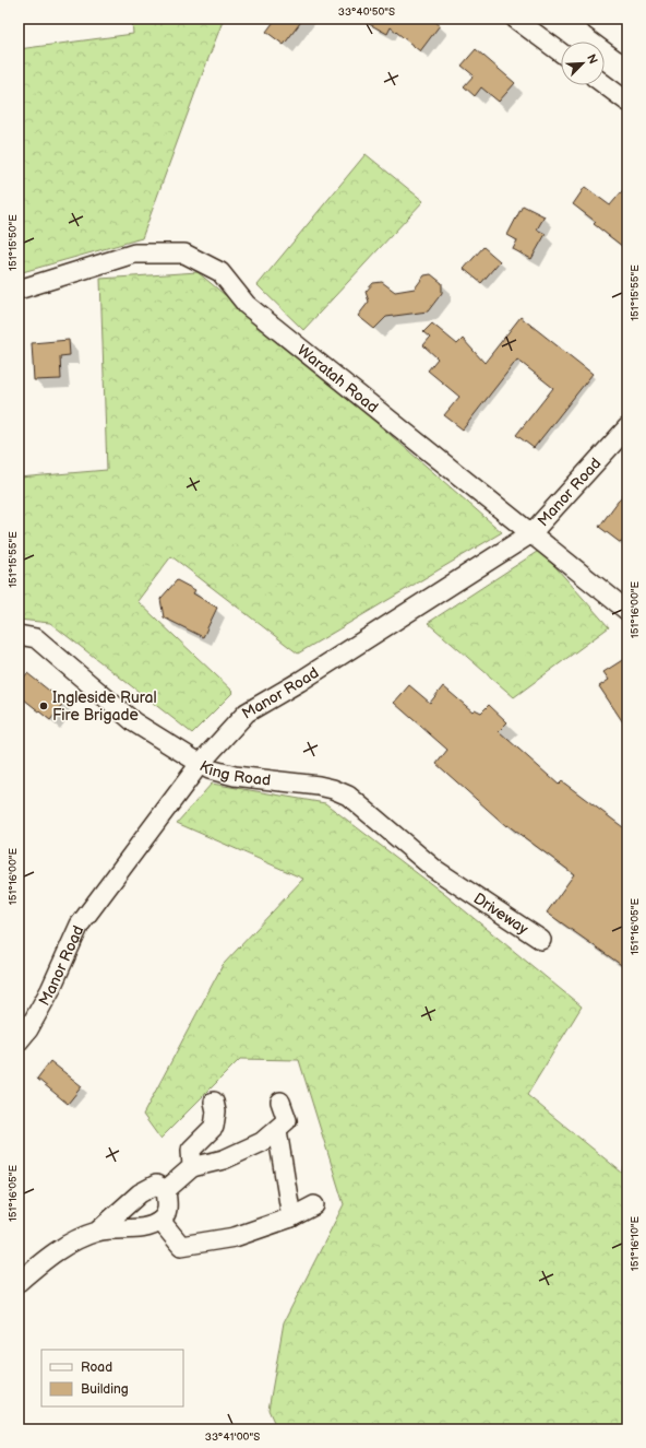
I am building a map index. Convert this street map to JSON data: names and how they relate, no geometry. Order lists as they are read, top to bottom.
{
  "streets": {
    "street": [
      "Waratah Road",
      "Manor Road",
      "King Road",
      "Driveway"
    ]
  },
  "crossings": [
    ["Waratah Road", "Manor Road"],
    ["Manor Road", "King Road"],
    ["King Road", "Driveway"]
  ],
  "places": ["Ingleside Rural Fire Brigade"],
  "legend": ["Road", "Building"],
  "north": "top right",
  "coordinates": [
    "33°40'50\"S",
    "151°15'50\"E",
    "151°15'55\"E",
    "151°16'00\"E",
    "151°16'05\"E",
    "151°16'10\"E",
    "33°41'00\"S"
  ]
}
